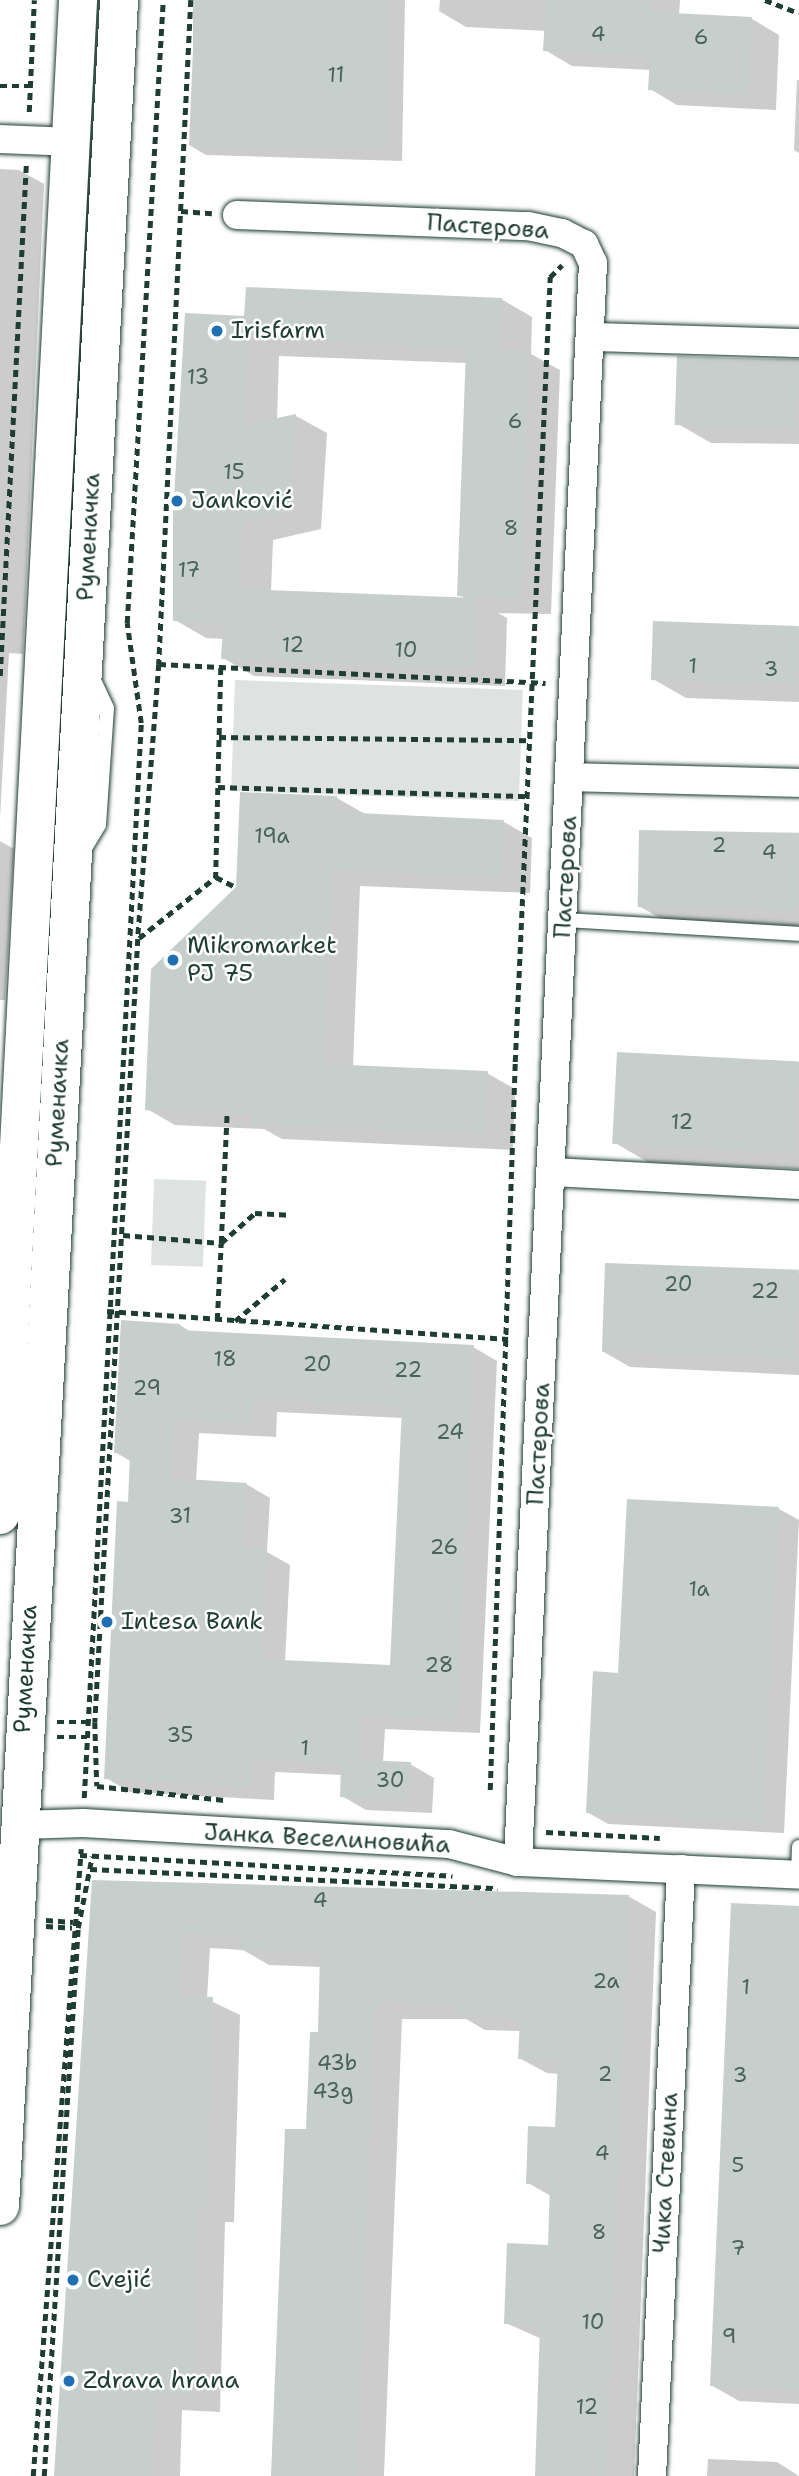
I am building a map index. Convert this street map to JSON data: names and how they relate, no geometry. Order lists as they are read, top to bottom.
{
  "streets": {
    "street": [
      "Пастерова",
      "Руменачка",
      "Јанка Веселиновића",
      "Чика Стевина"
    ]
  },
  "crossings": [
    ["Пастерова", "Јанка Веселиновића"],
    ["Руменачка", "Јанка Веселиновића"],
    ["Јанка Веселиновића", "Чика Стевина"]
  ],
  "places": [
    "Irisfarm",
    "Janković",
    "Mikromarket PJ 75",
    "Intesa Bank",
    "Cvejić",
    "Zdrava hrana"
  ],
  "house_numbers": [
    "4",
    "6",
    "11",
    "13",
    "6",
    "15",
    "8",
    "17",
    "12",
    "10",
    "1",
    "3",
    "19a",
    "2",
    "4",
    "12",
    "20",
    "22",
    "18",
    "20",
    "22",
    "29",
    "24",
    "31",
    "26",
    "1a",
    "28",
    "35",
    "1",
    "30",
    "4",
    "2a",
    "1",
    "43b",
    "2",
    "3",
    "43g",
    "4",
    "5",
    "8",
    "7",
    "10",
    "9",
    "12"
  ]
}
